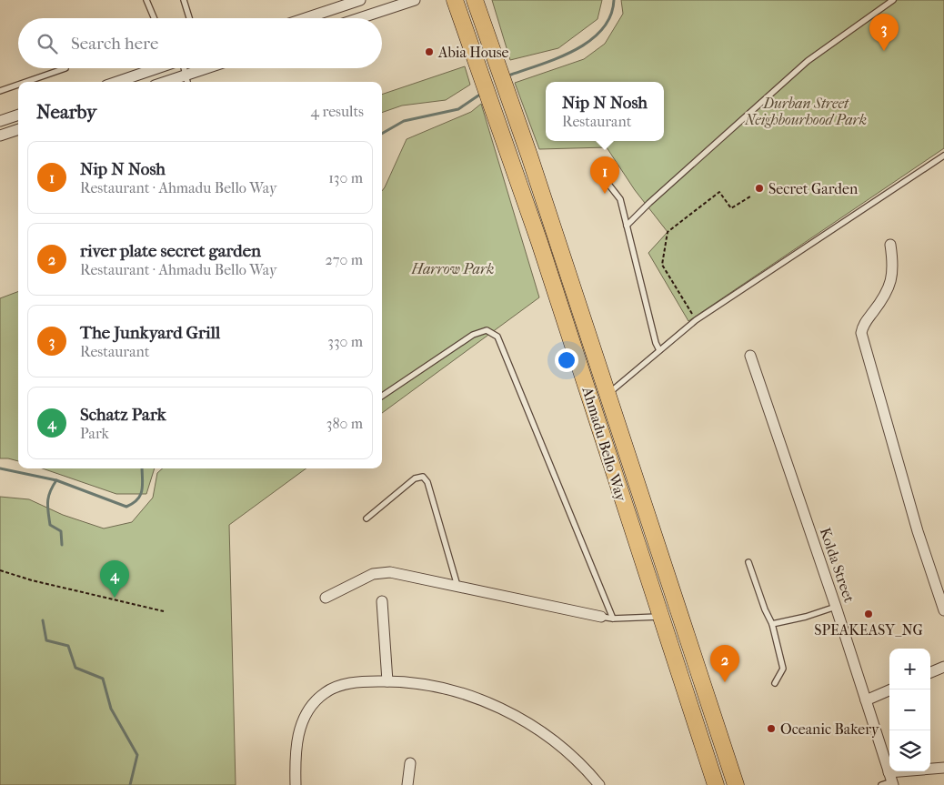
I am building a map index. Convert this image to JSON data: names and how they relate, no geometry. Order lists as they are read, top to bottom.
{
  "streets": {
    "main road": ["Ahmadu Bello Way"],
    "street": ["Kolda Street"]
  },
  "parks": ["Durban Street Neighbourhood Park", "Harrow Park"],
  "places": [
    "Abia House",
    "Secret Garden",
    "SPEAKEASY_NG",
    "Oceanic Bakery"
  ],
  "page": {
    "pins": [
      "3",
      "1",
      "4",
      "2"
    ],
    "search": "Search here",
    "popup": ["Nip N Nosh", "Restaurant"],
    "heading": ["Nearby", "4 results"],
    "list": [
      {
        "mark": "1",
        "name": "Nip N Nosh",
        "note": "Restaurant · Ahmadu Bello Way",
        "value": "130 m"
      },
      {
        "mark": "2",
        "name": "river plate secret garden",
        "note": "Restaurant · Ahmadu Bello Way",
        "value": "270 m"
      },
      {
        "mark": "3",
        "name": "The Junkyard Grill",
        "note": "Restaurant",
        "value": "330 m"
      },
      {
        "mark": "4",
        "name": "Schatz Park",
        "note": "Park",
        "value": "380 m"
      }
    ],
    "map_buttons": ["+", "−"]
  }
}
